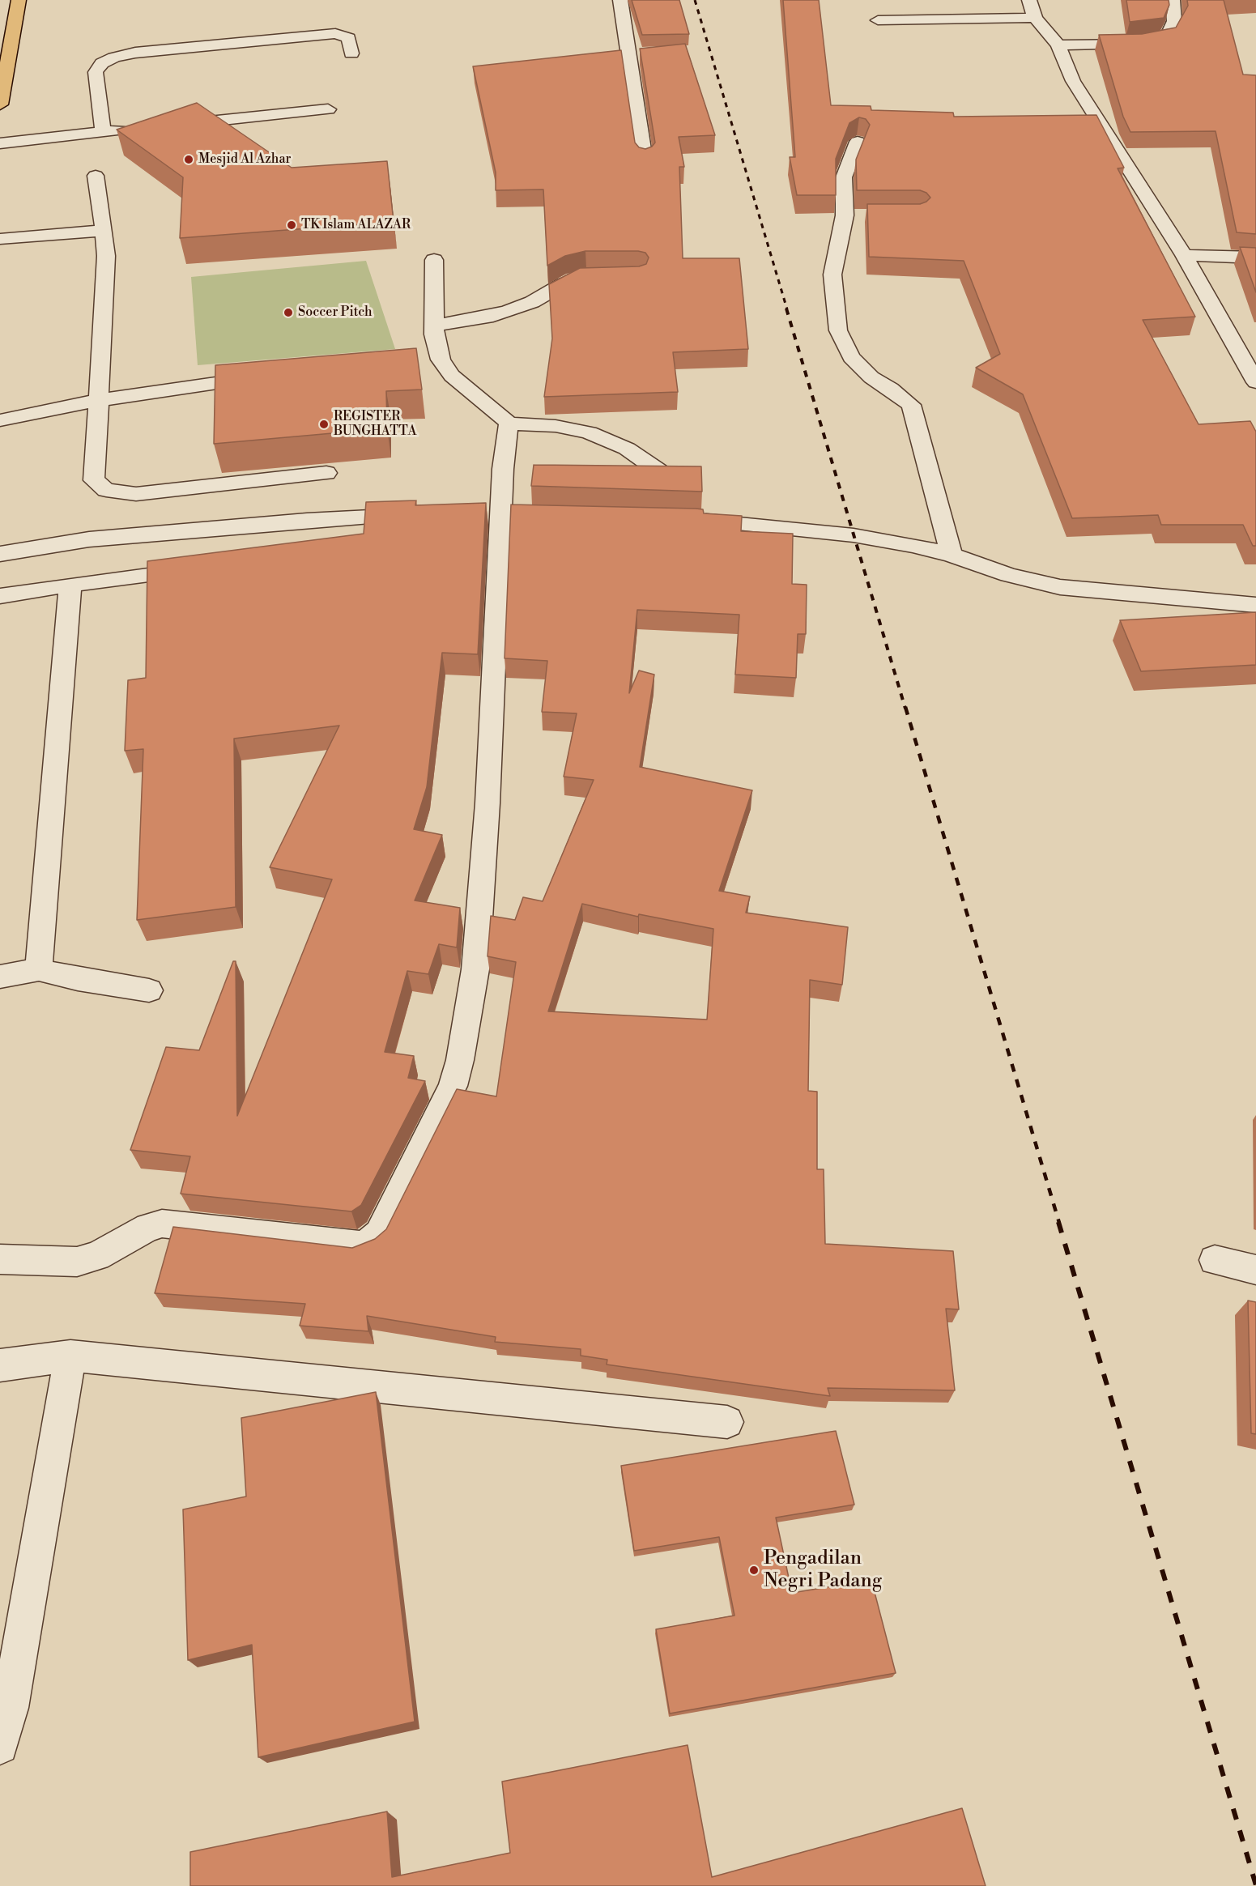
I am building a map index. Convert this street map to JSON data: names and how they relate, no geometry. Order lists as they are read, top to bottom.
{
  "places": [
    "Mesjid Al Azhar",
    "TK Islam ALAZAR",
    "Soccer Pitch",
    "REGISTER BUNGHATTA",
    "Pengadilan Negri Padang"
  ]
}
